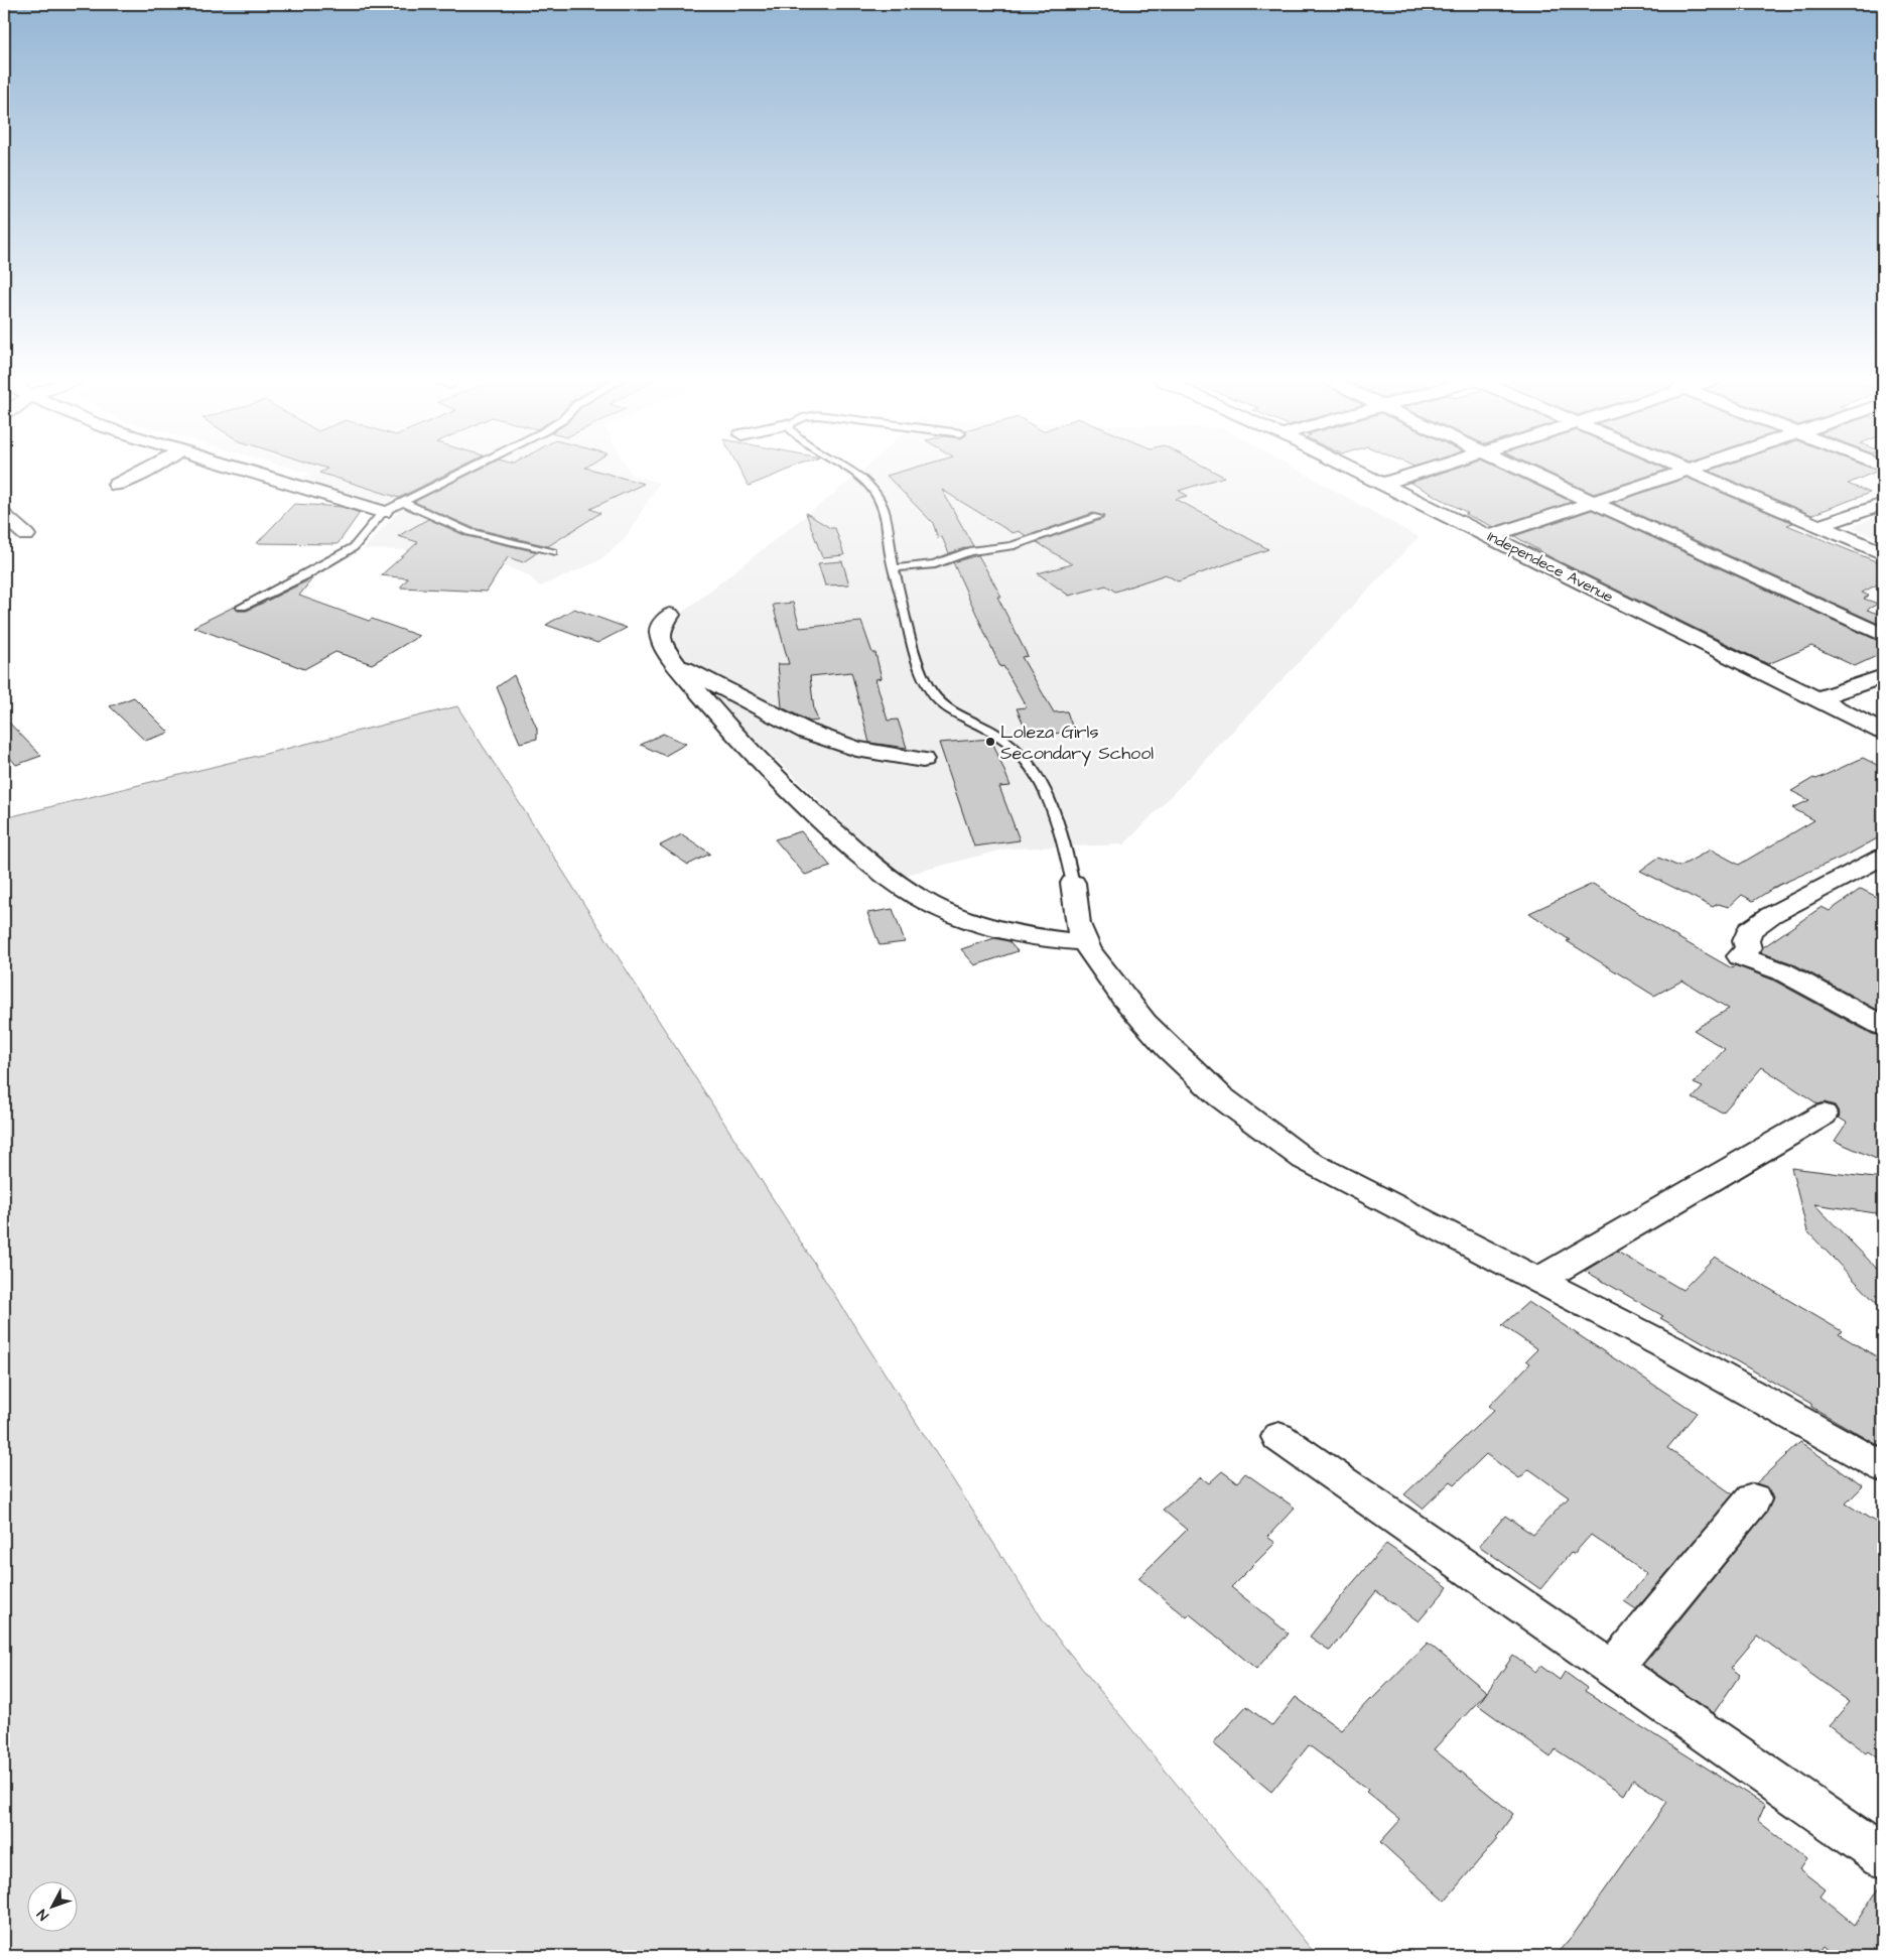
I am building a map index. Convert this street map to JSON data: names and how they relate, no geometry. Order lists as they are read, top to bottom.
{
  "streets": {
    "street": ["Independece Avenue"]
  },
  "places": ["Loleza Girls Secondary School"],
  "north": "bottom left"
}
